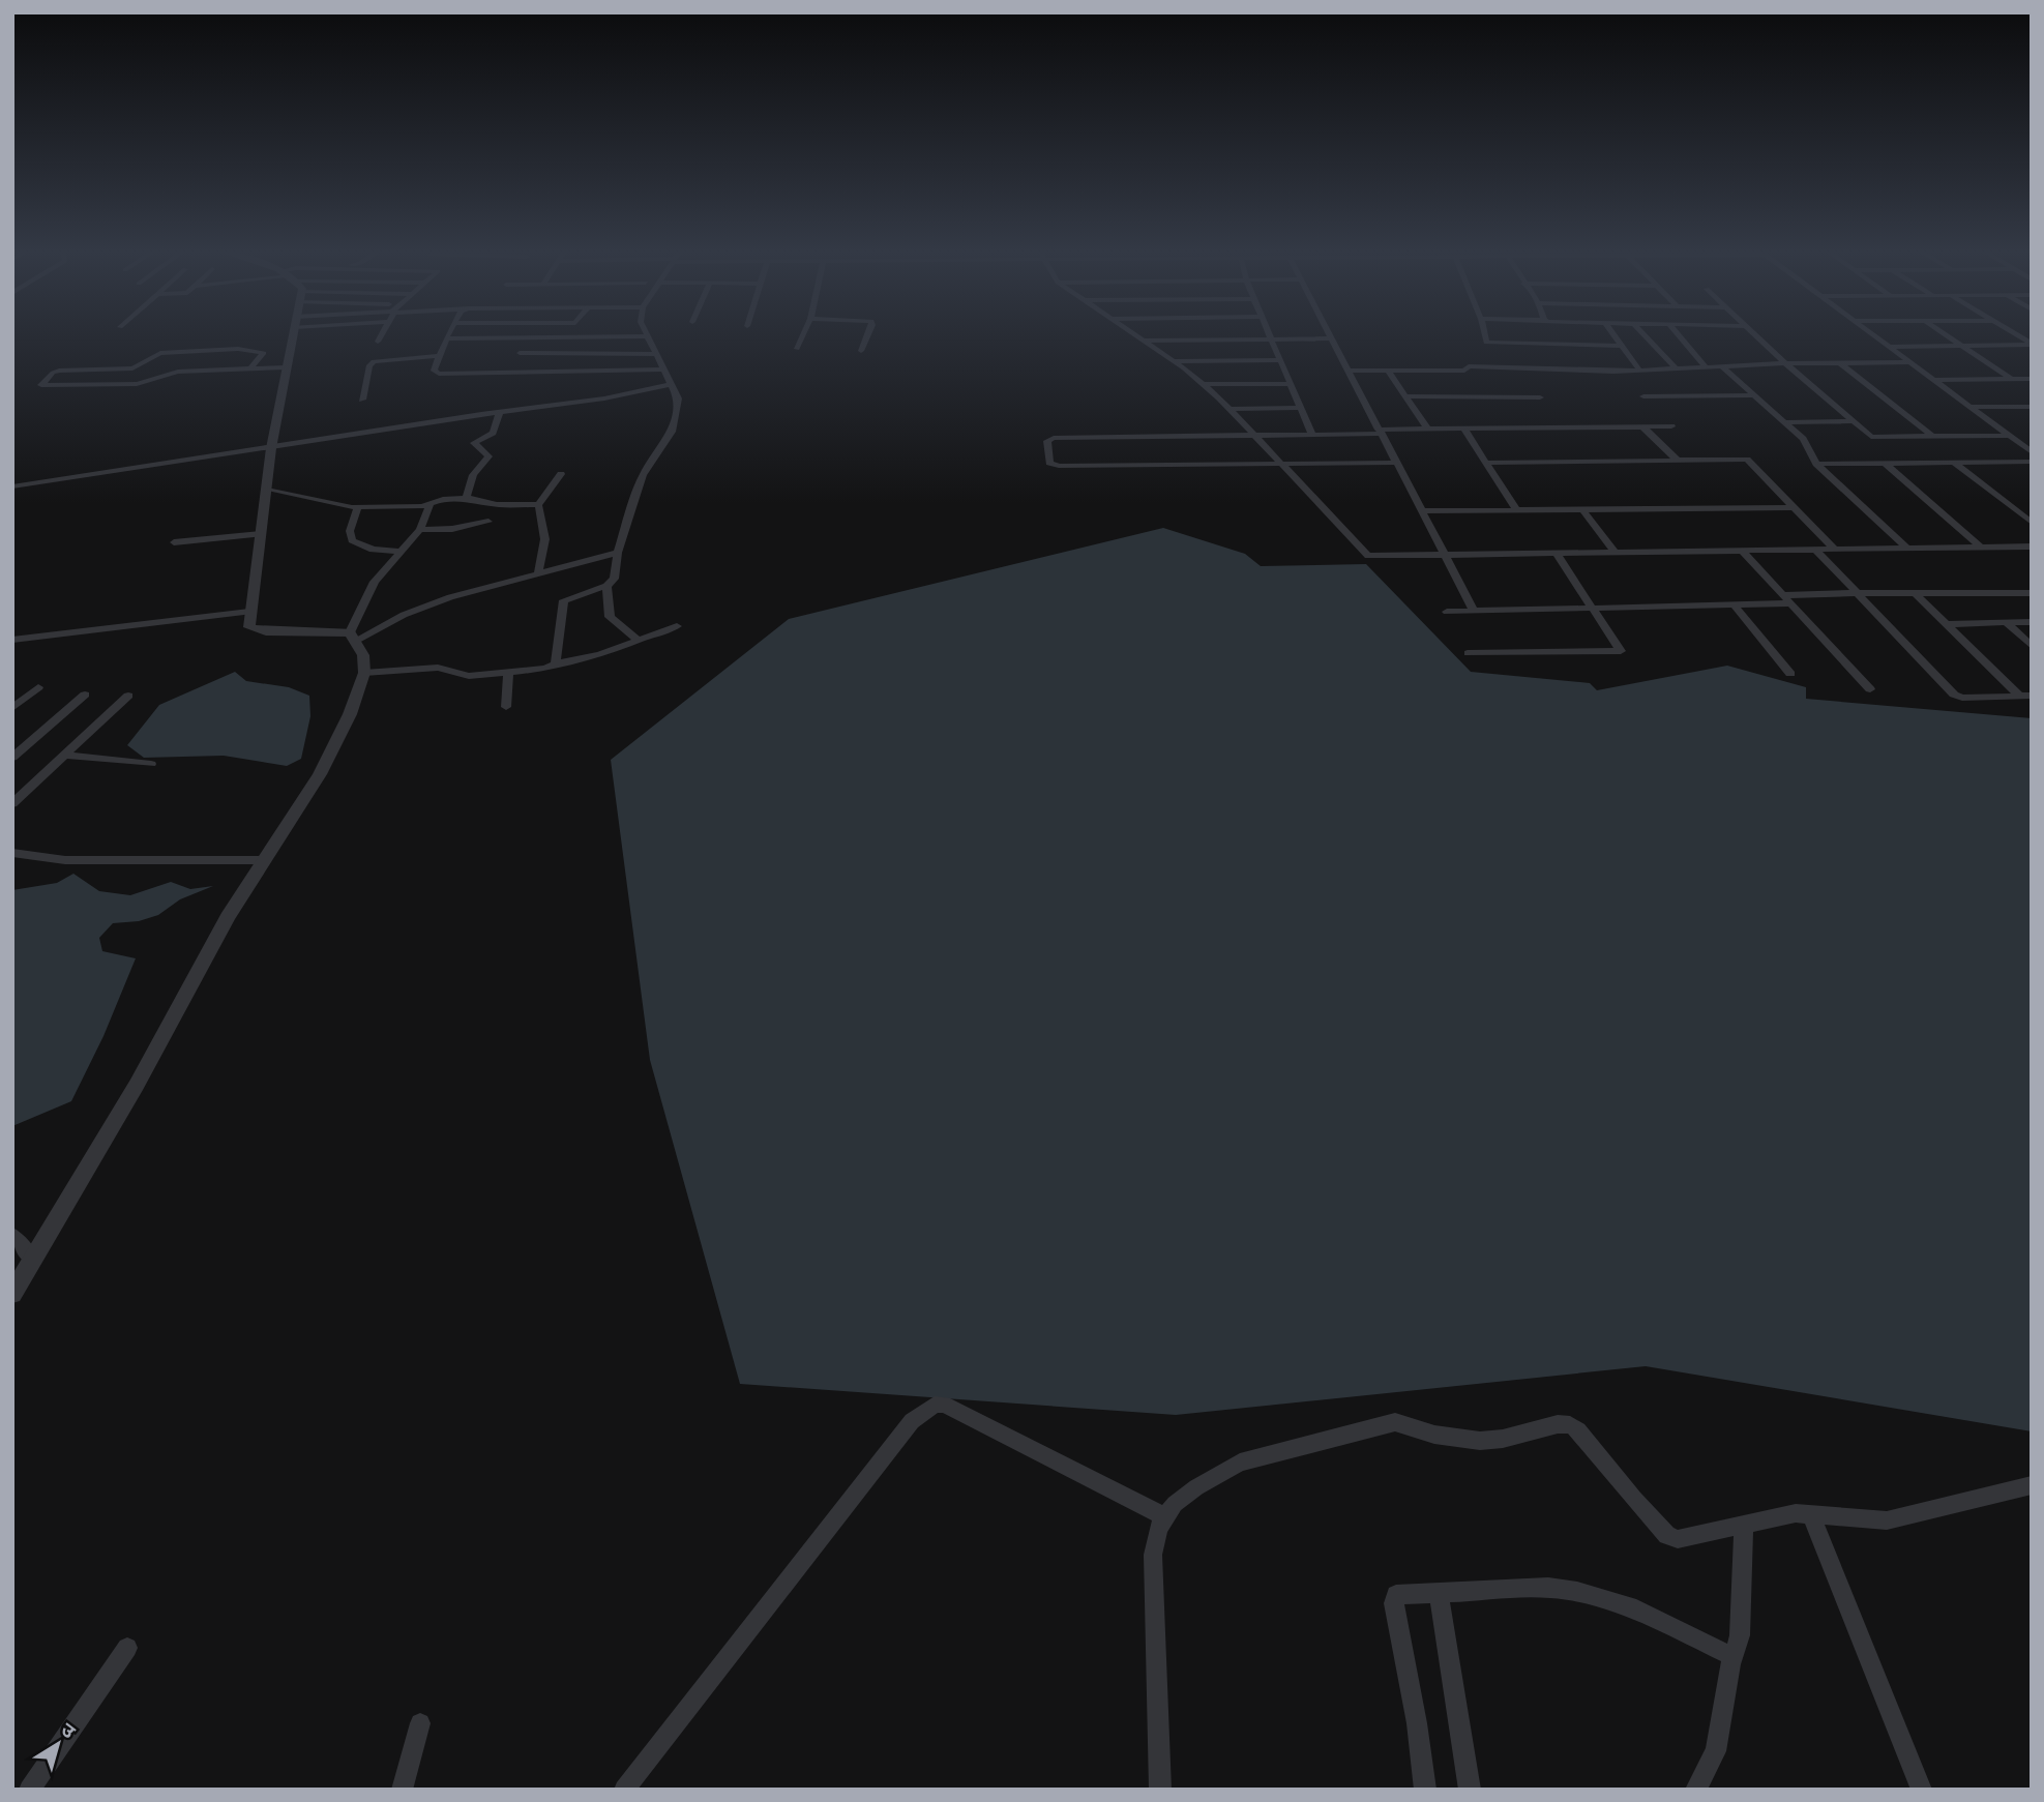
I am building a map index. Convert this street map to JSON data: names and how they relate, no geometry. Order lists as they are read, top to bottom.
{
  "north": "top right"
}
